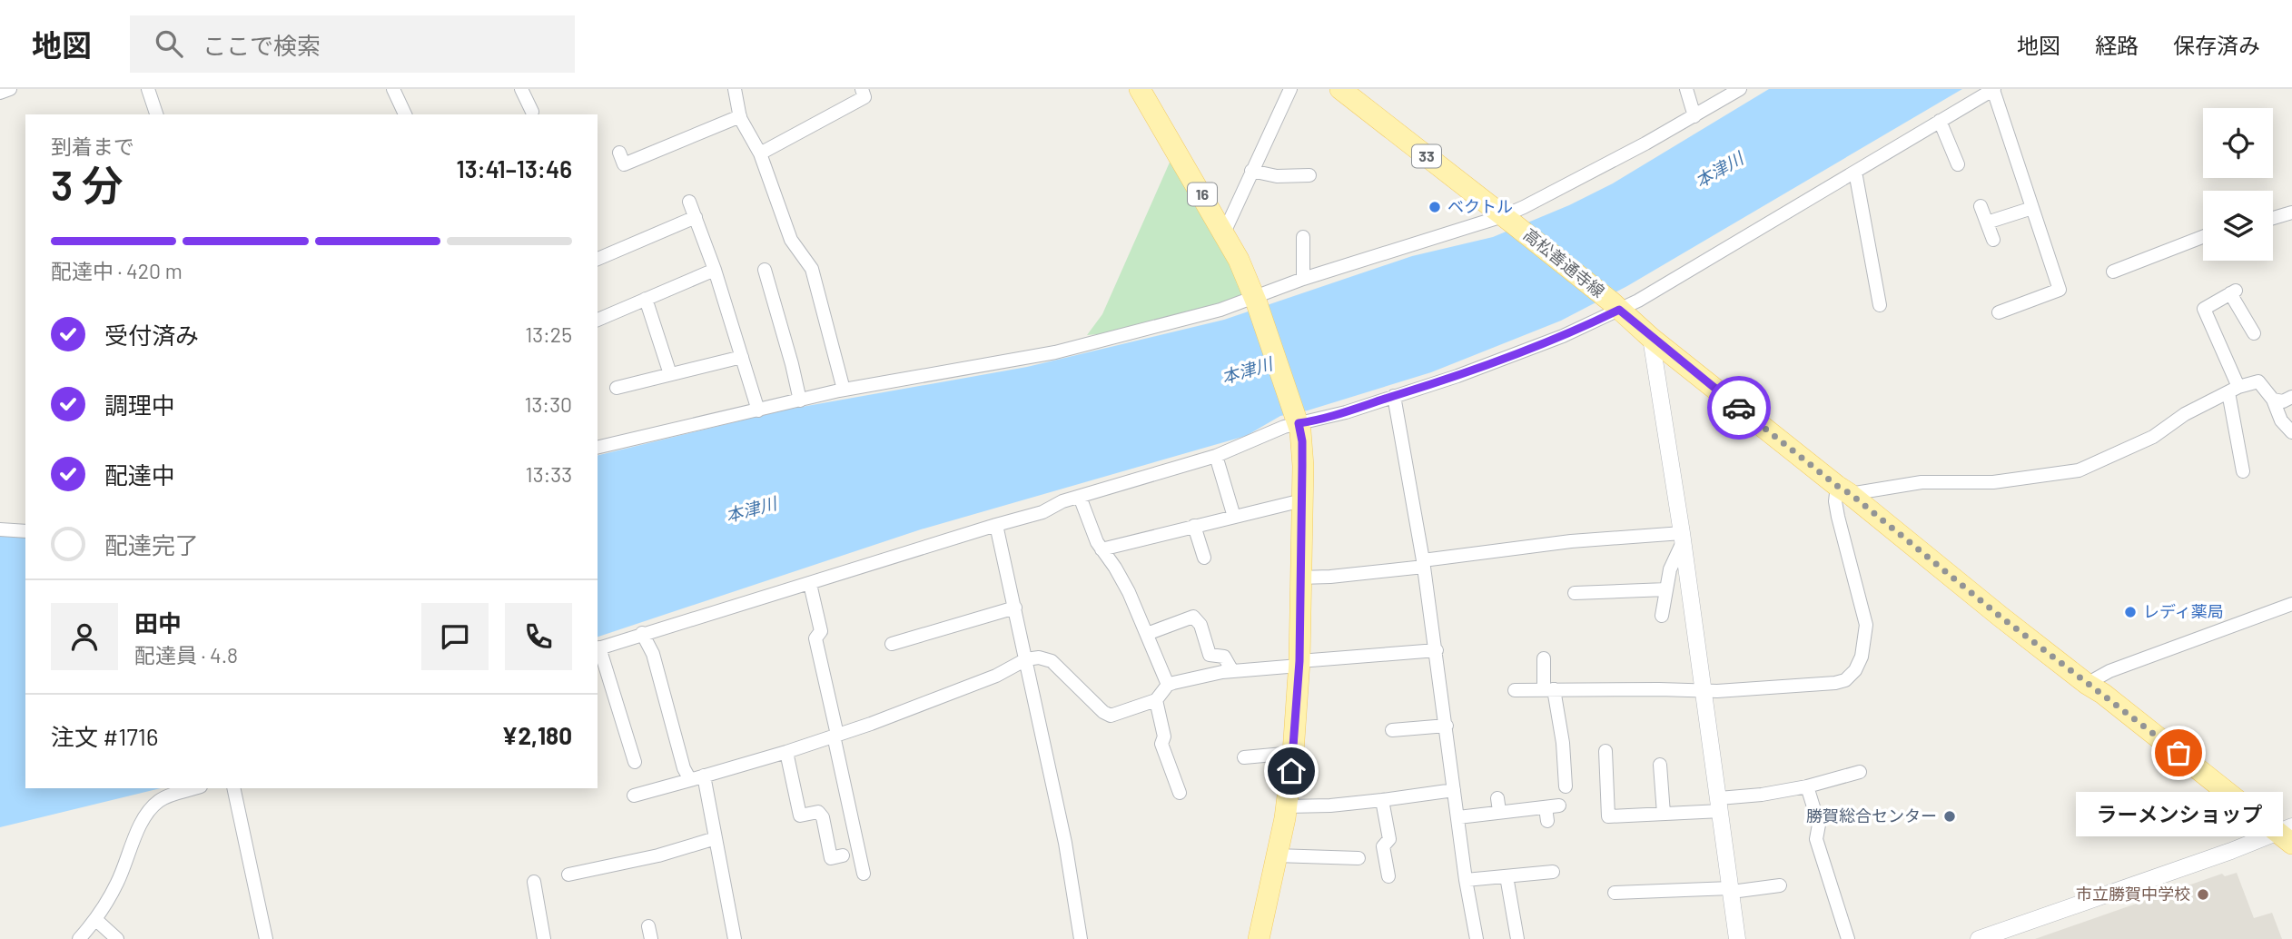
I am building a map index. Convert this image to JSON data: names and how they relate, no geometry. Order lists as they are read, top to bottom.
{
  "streets": {
    "main road": ["33", "16", "高松善通寺線"]
  },
  "water": ["本津川"],
  "places": [
    "ベクトル",
    "レディ薬局",
    "ラーメンショップ",
    "勝賀総合センター",
    "市立勝賀中学校"
  ],
  "page": {
    "header": "地図",
    "search": "ここで検索",
    "nav": ["地図", "経路", "保存済み"],
    "heading": ["3 分", "到着まで", "13:41–13:46"],
    "panel": [
      "田中",
      "配達員 · 4.8",
      "注文 #1716",
      "¥2,180"
    ],
    "bar": "配達中 · 420 m",
    "list": [
      ["受付済み", "13:25"],
      ["調理中", "13:30"],
      ["配達中", "13:33"],
      "配達完了"
    ],
    "bubble": "ラーメンショップ"
  }
}
